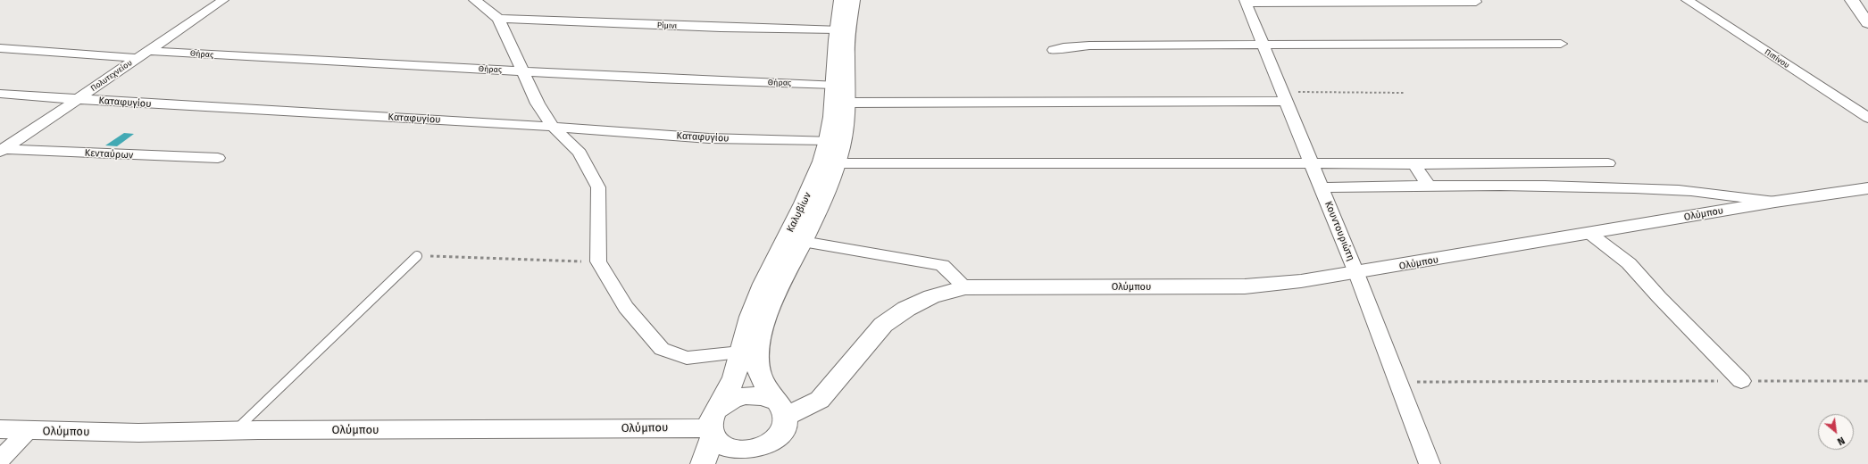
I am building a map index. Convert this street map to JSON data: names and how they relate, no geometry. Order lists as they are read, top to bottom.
{
  "streets": {
    "street": [
      "Ρίμινι",
      "Θήρας",
      "Πιπίνου",
      "Πολυτεχνείου",
      "Καταφυγίου",
      "Κενταύρων",
      "Καλυβίων",
      "Ολύμπου",
      "Κουντουριώτη"
    ]
  },
  "crossings": [
    ["Ρίμινι", "Καλυβίων"],
    ["Θήρας", "Πολυτεχνείου"],
    ["Θήρας", "Καλυβίων"],
    ["Πολυτεχνείου", "Καταφυγίου"],
    ["Πολυτεχνείου", "Κενταύρων"],
    ["Καταφυγίου", "Καλυβίων"],
    ["Καλυβίων", "Ολύμπου"],
    ["Ολύμπου", "Κουντουριώτη"]
  ],
  "north": "bottom right"
}
